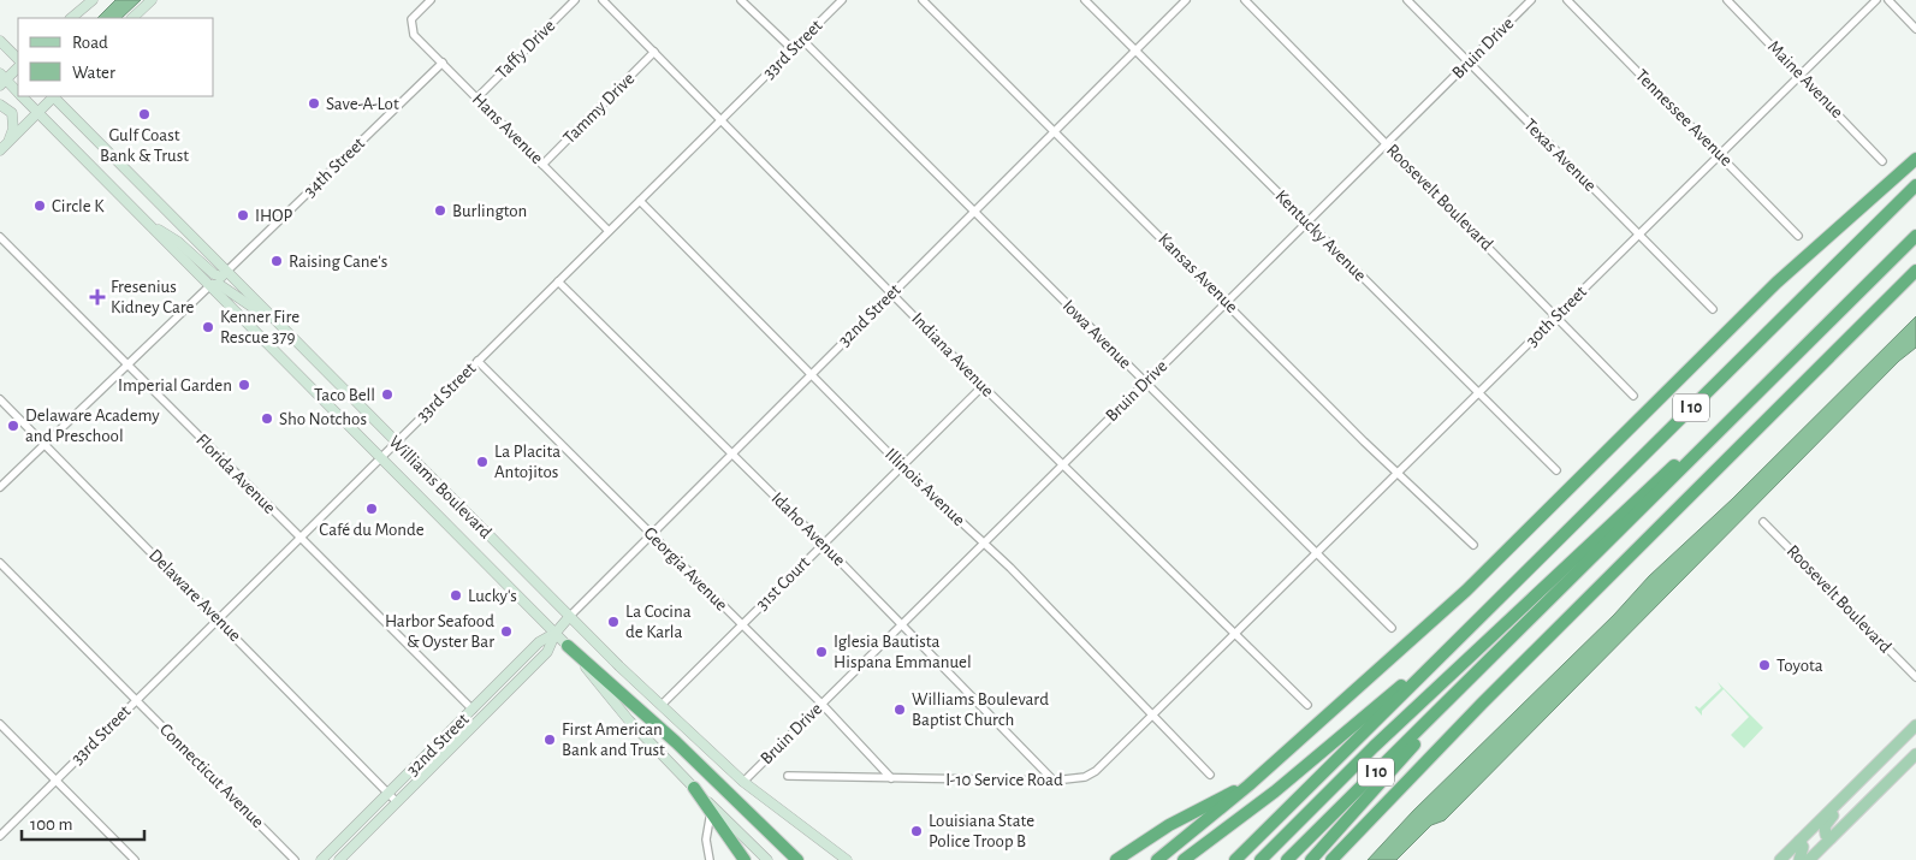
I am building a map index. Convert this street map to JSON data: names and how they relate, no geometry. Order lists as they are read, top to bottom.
{
  "streets": {
    "highway": ["I 10"],
    "main road": ["32nd Street", "Williams Boulevard"],
    "street": [
      "Bruin Drive",
      "Taffy Drive",
      "33rd Street",
      "Maine Avenue",
      "Tammy Drive",
      "Tennessee Avenue",
      "Hans Avenue",
      "Texas Avenue",
      "34th Street",
      "Roosevelt Boulevard",
      "Kentucky Avenue",
      "Kansas Avenue",
      "30th Street",
      "Iowa Avenue",
      "Indiana Avenue",
      "Florida Avenue",
      "Illinois Avenue",
      "Idaho Avenue",
      "Georgia Avenue",
      "31st Court",
      "Delaware Avenue",
      "Connecticut Avenue",
      "I-10 Service Road"
    ]
  },
  "crossings": [
    ["Bruin Drive", "Texas Avenue"],
    ["Bruin Drive", "Roosevelt Boulevard"],
    ["Bruin Drive", "Kentucky Avenue"],
    ["Bruin Drive", "Kansas Avenue"],
    ["Bruin Drive", "Iowa Avenue"],
    ["Bruin Drive", "Indiana Avenue"],
    ["Bruin Drive", "Williams Boulevard"],
    ["Bruin Drive", "Illinois Avenue"],
    ["Bruin Drive", "Idaho Avenue"],
    ["Bruin Drive", "Georgia Avenue"],
    ["Taffy Drive", "Hans Avenue"],
    ["33rd Street", "Hans Avenue"],
    ["33rd Street", "Iowa Avenue"],
    ["33rd Street", "Indiana Avenue"],
    ["33rd Street", "Florida Avenue"],
    ["33rd Street", "Williams Boulevard"],
    ["33rd Street", "Illinois Avenue"],
    ["33rd Street", "Idaho Avenue"],
    ["33rd Street", "Georgia Avenue"],
    ["33rd Street", "Delaware Avenue"],
    ["33rd Street", "Connecticut Avenue"],
    ["Maine Avenue", "30th Street"],
    ["Tammy Drive", "Hans Avenue"],
    ["Tammy Drive", "Indiana Avenue"],
    ["Tennessee Avenue", "30th Street"],
    ["Hans Avenue", "34th Street"],
    ["Texas Avenue", "30th Street"],
    ["34th Street", "Williams Boulevard"],
    ["Roosevelt Boulevard", "30th Street"],
    ["Kentucky Avenue", "32nd Street"],
    ["Kentucky Avenue", "30th Street"],
    ["Kansas Avenue", "32nd Street"],
    ["Kansas Avenue", "30th Street"],
    ["32nd Street", "Iowa Avenue"],
    ["32nd Street", "Indiana Avenue"],
    ["32nd Street", "Florida Avenue"],
    ["32nd Street", "Williams Boulevard"],
    ["32nd Street", "Illinois Avenue"],
    ["32nd Street", "Idaho Avenue"],
    ["32nd Street", "Georgia Avenue"],
    ["32nd Street", "Delaware Avenue"],
    ["30th Street", "Iowa Avenue"],
    ["30th Street", "Indiana Avenue"],
    ["30th Street", "I-10 Service Road"],
    ["Indiana Avenue", "31st Court"],
    ["Indiana Avenue", "I-10 Service Road"],
    ["Williams Boulevard", "31st Court"],
    ["Illinois Avenue", "31st Court"],
    ["Illinois Avenue", "I-10 Service Road"],
    ["Idaho Avenue", "31st Court"],
    ["Idaho Avenue", "I-10 Service Road"],
    ["Georgia Avenue", "31st Court"],
    ["Georgia Avenue", "I-10 Service Road"]
  ],
  "places": {
    "other": [
      "Save-A-Lot",
      "Gulf Coast Bank & Trust",
      "Circle K",
      "Burlington",
      "IHOP",
      "Raising Cane's",
      "Kenner Fire Rescue 379",
      "Imperial Garden",
      "Taco Bell",
      "Sho Notchos",
      "Delaware Academy and Preschool",
      "La Placita Antojitos",
      "Café du Monde",
      "Lucky's",
      "La Cocina de Karla",
      "Harbor Seafood & Oyster Bar",
      "Iglesia Bautista Hispana Emmanuel",
      "Toyota",
      "Williams Boulevard Baptist Church",
      "First American Bank and Trust",
      "Louisiana State Police Troop B"
    ],
    "health": ["Fresenius Kidney Care"]
  },
  "legend": ["Road", "Water"],
  "scale_bar": "100 m"
}
